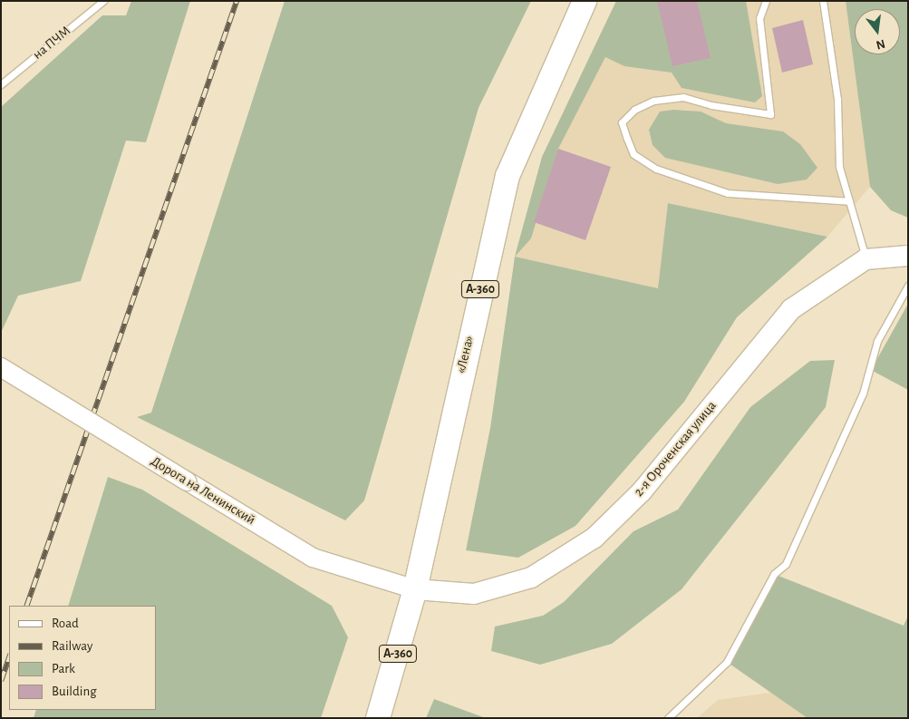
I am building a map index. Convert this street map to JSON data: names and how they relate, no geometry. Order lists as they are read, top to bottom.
{
  "streets": {
    "highway": ["А-360", "«Лена»"],
    "main road": ["2-я Ороченская улица"],
    "street": ["Дорога на Ленинский"],
    "lane": ["на ПЧМ"]
  },
  "crossings": [
    ["«Лена»", "2-я Ороченская улица"],
    ["«Лена»", "Дорога на Ленинский"],
    ["2-я Ороченская улица", "Дорога на Ленинский"]
  ],
  "legend": [
    "Road",
    "Railway",
    "Park",
    "Building"
  ],
  "north": "bottom"
}
